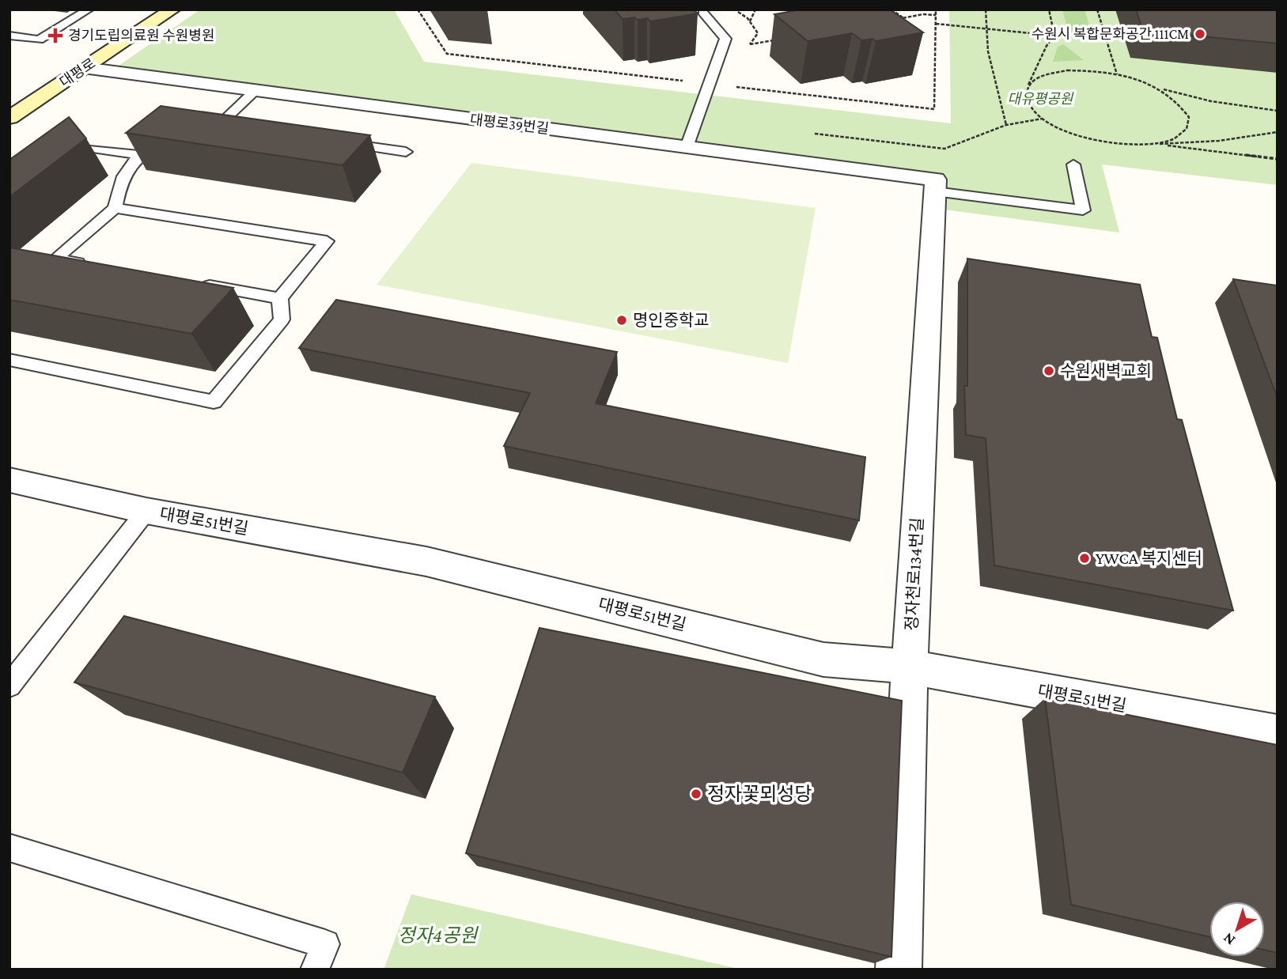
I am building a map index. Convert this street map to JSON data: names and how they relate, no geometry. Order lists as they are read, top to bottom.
{
  "streets": {
    "street": [
      "대평로",
      "대평로39번길",
      "대평로51번길",
      "정자천로134번길"
    ]
  },
  "crossings": [
    ["대평로", "대평로39번길"],
    ["대평로39번길", "정자천로134번길"],
    ["대평로51번길", "정자천로134번길"]
  ],
  "parks": ["대유평공원", "정자4공원"],
  "places": {
    "other": [
      "수원시 복합문화공간 111CM",
      "명인중학교",
      "수원새벽교회",
      "YWCA 복지센터",
      "정자꽃뫼성당"
    ],
    "health": ["경기도립의료원 수원병원"]
  },
  "north": "bottom left"
}
